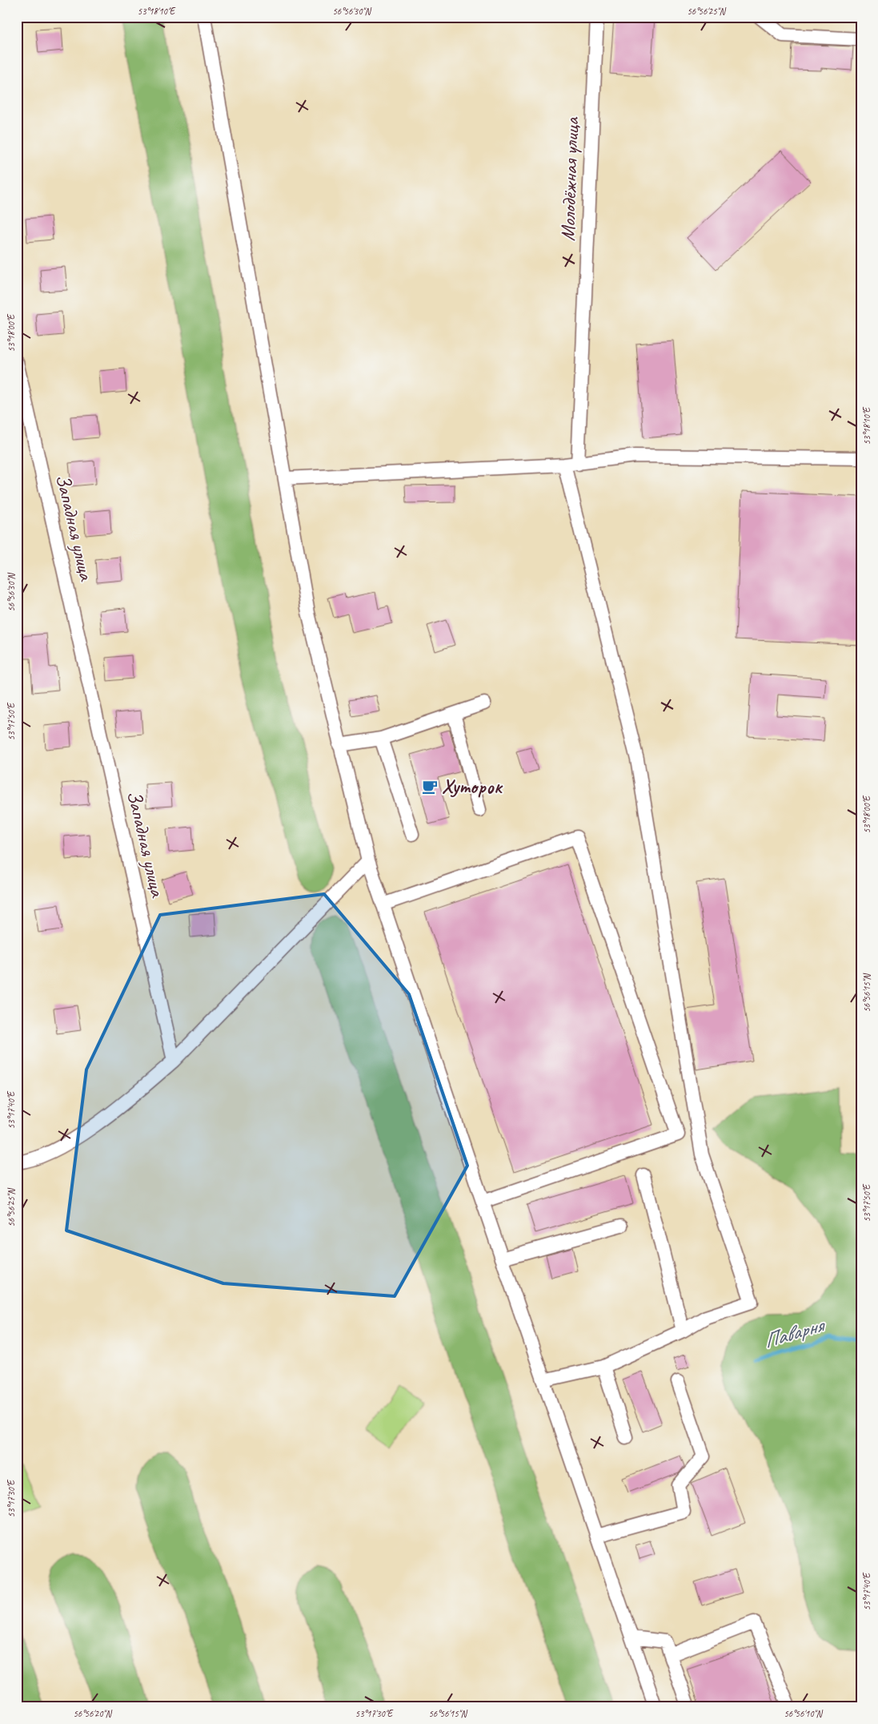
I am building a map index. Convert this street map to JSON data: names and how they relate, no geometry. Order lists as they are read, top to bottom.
{
  "streets": {
    "street": ["Молодёжная улица", "Западная улица"]
  },
  "water": ["Паварня"],
  "places": {
    "cafe": ["Хуторок"]
  },
  "coordinates": [
    "53°18'10\"E",
    "56°56'30\"N",
    "56°56'25\"N",
    "53°18'00\"E",
    "53°17'50\"E",
    "56°56'15\"N",
    "53°17'40\"E",
    "53°17'30\"E",
    "56°56'20\"N",
    "56°56'10\"N"
  ]
}
